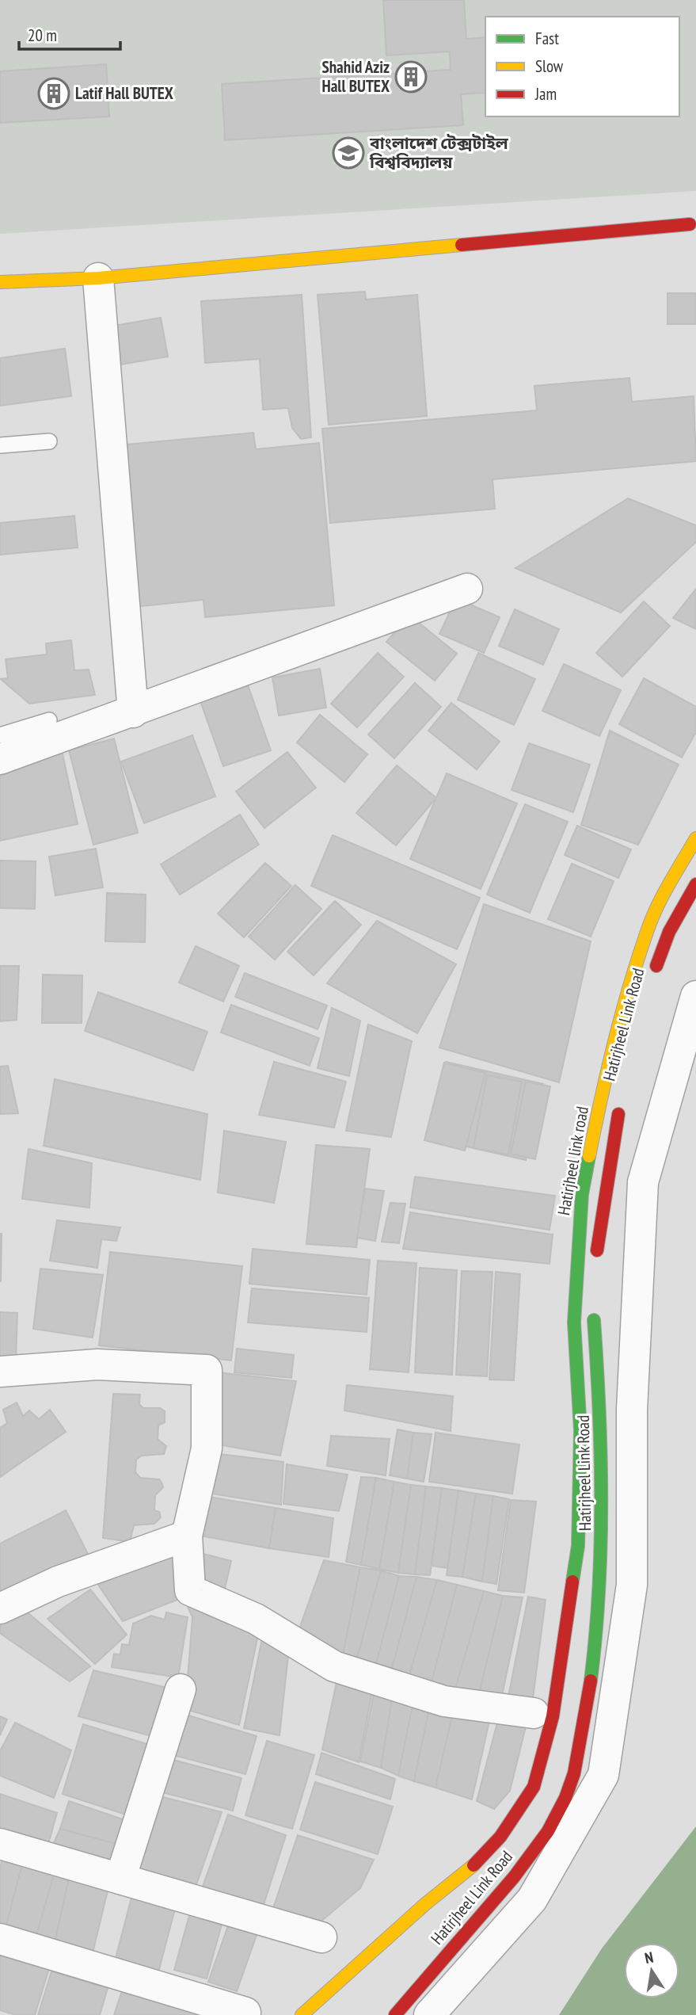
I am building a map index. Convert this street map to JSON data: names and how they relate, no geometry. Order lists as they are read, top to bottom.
{
  "streets": {
    "main road": ["Hatirjheel Link Road", "Hatirjheel link road"]
  },
  "crossings": [
    ["Hatirjheel Link Road", "Hatirjheel link road"]
  ],
  "places": {
    "building": ["Shahid Aziz Hall BUTEX", "Latif Hall BUTEX"],
    "school or university": ["বাংলাদেশ টেক্সটাইল বিশ্ববিদ্যালয়"]
  },
  "legend": ["Fast", "Slow", "Jam"],
  "scale_bar": "20 m",
  "north": "top"
}
